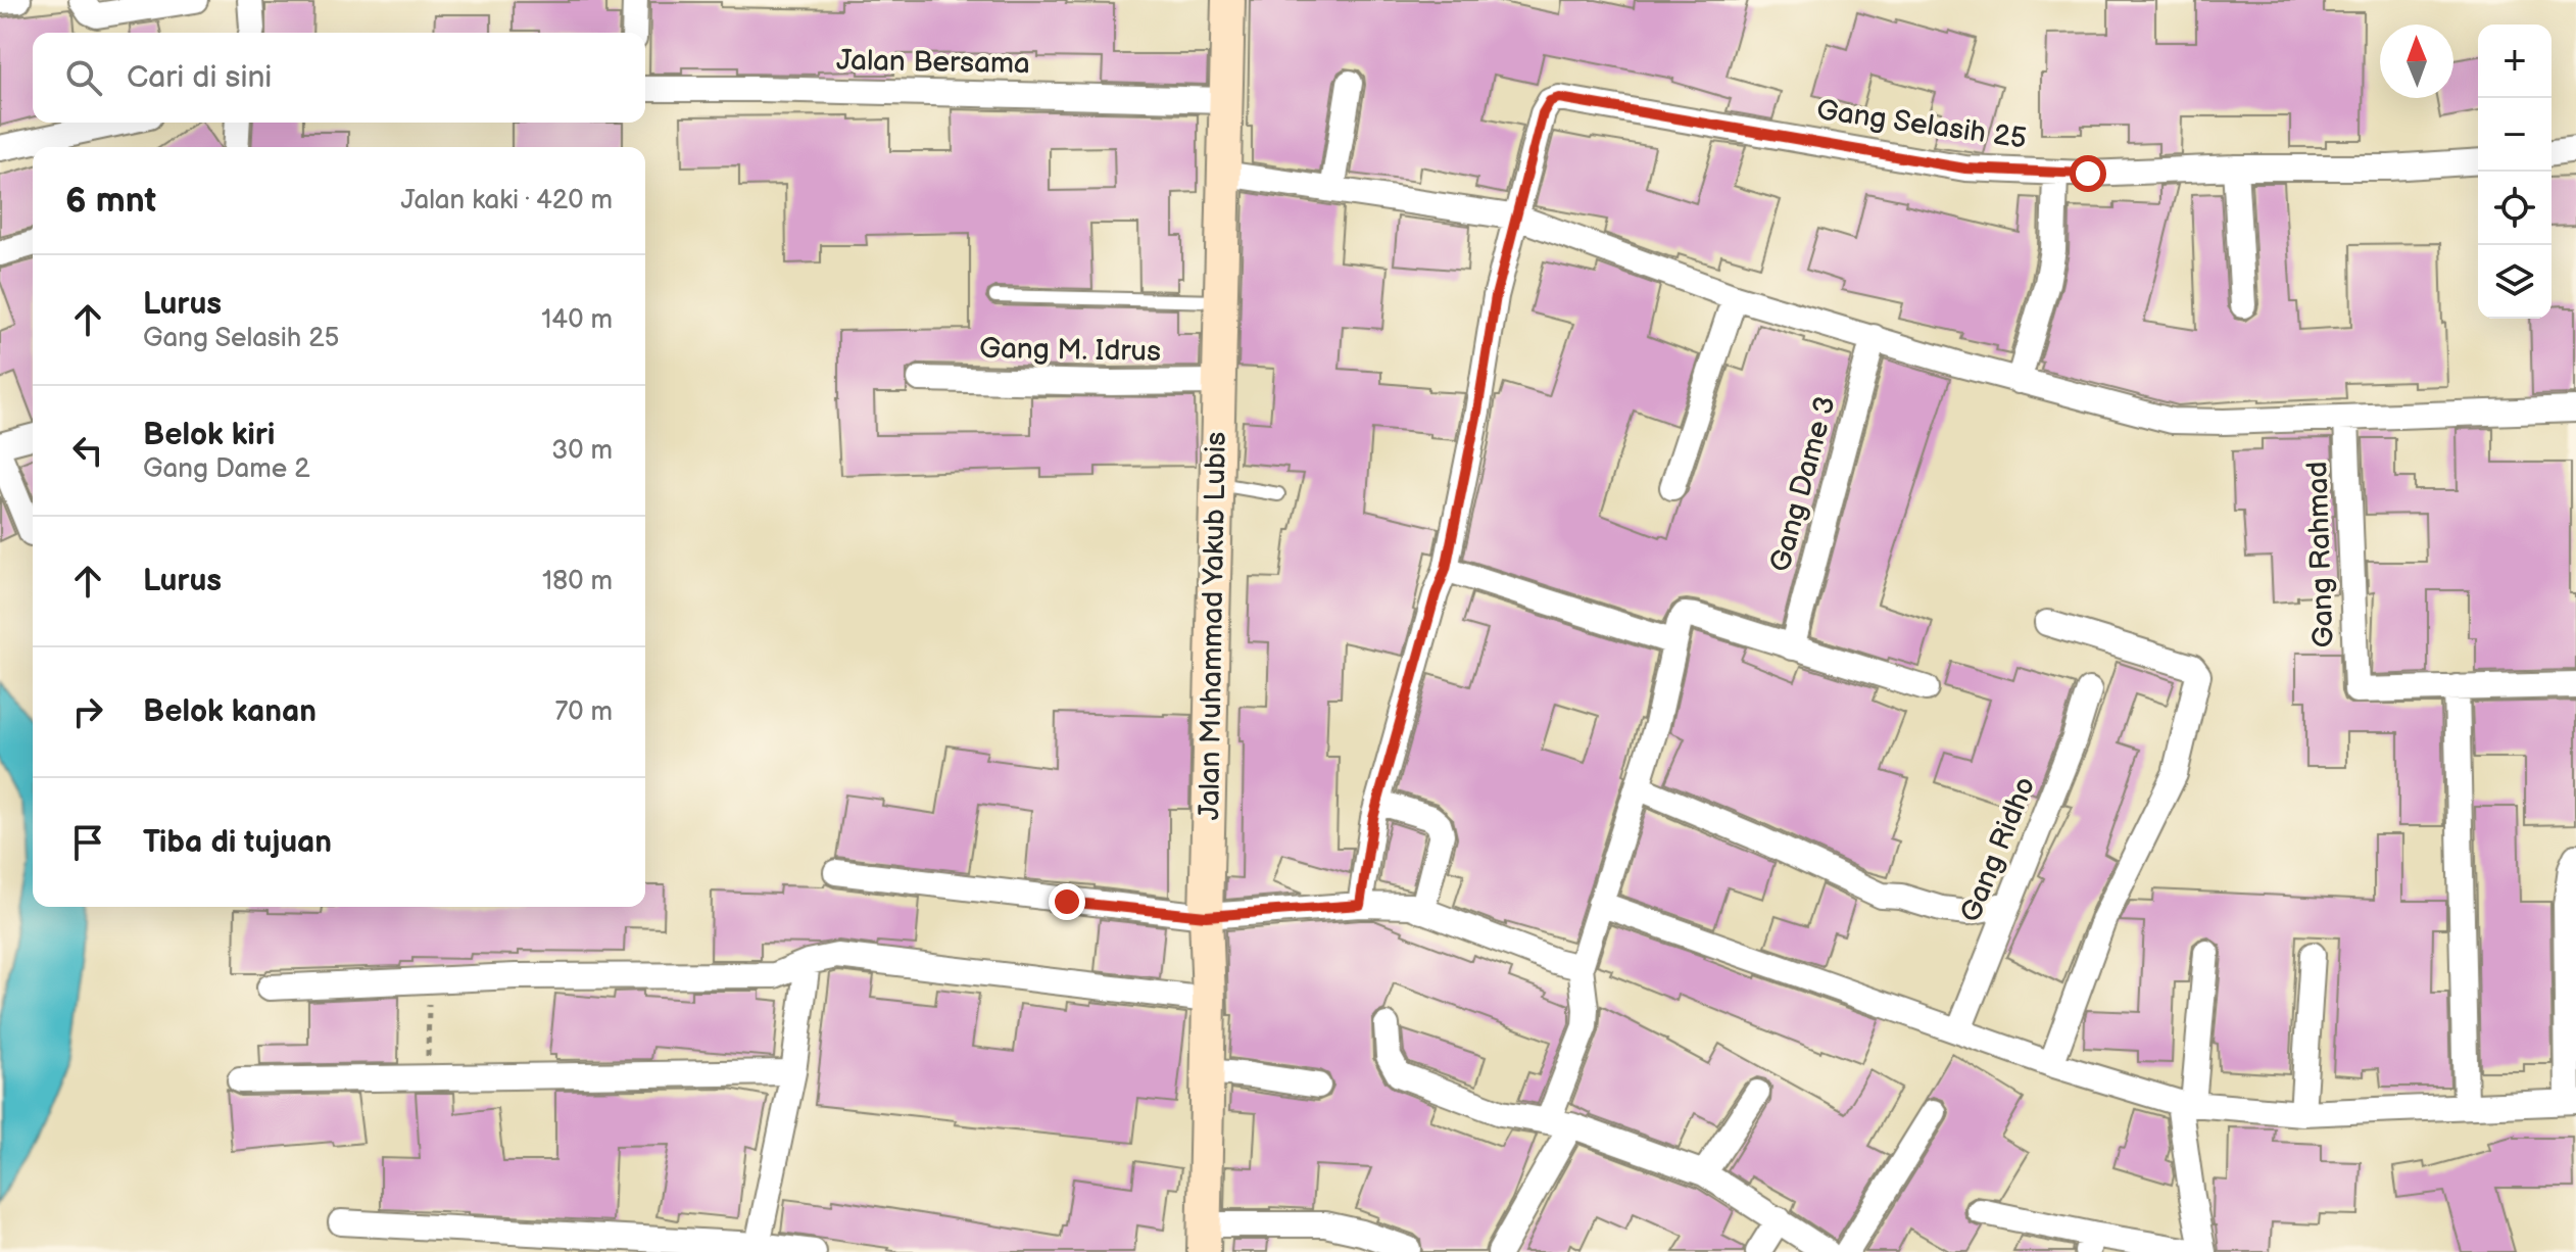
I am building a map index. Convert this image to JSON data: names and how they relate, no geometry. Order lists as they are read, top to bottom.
{
  "streets": {
    "main road": ["Jalan Muhammad Yakub Lubis"],
    "street": [
      "Jalan Bersama",
      "Gang Selasih 25",
      "Gang M. Idrus",
      "Gang Dame 3",
      "Gang Rahmad",
      "Gang Ridho"
    ]
  },
  "crossings": [
    ["Jalan Bersama", "Jalan Muhammad Yakub Lubis"],
    ["Gang M. Idrus", "Jalan Muhammad Yakub Lubis"]
  ],
  "north": "top",
  "page": {
    "map_buttons": ["+", "−"],
    "search": "Cari di sini",
    "heading": ["6 mnt", "Jalan kaki · 420 m"],
    "list": [
      ["Lurus", "Gang Selasih 25", "140 m"],
      ["Belok kiri", "Gang Dame 2", "30 m"],
      ["Lurus", "180 m"],
      ["Belok kanan", "70 m"],
      "Tiba di tujuan"
    ]
  }
}
